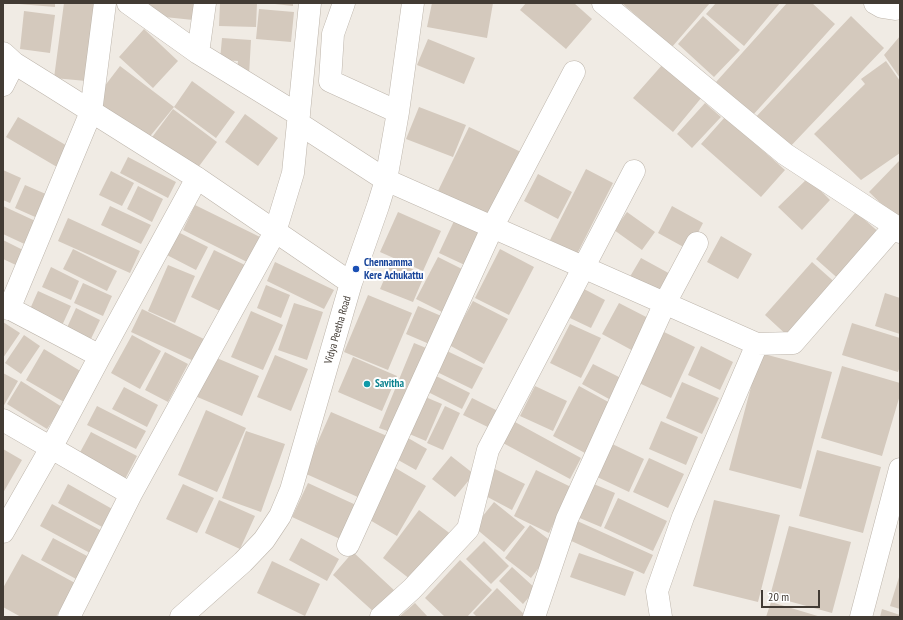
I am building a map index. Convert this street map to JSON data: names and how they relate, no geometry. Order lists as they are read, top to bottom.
{
  "streets": {
    "street": ["Vidya Peetha Road"]
  },
  "places": ["Chennamma Kere Achukattu", "Savitha"],
  "scale_bar": "20 m"
}
